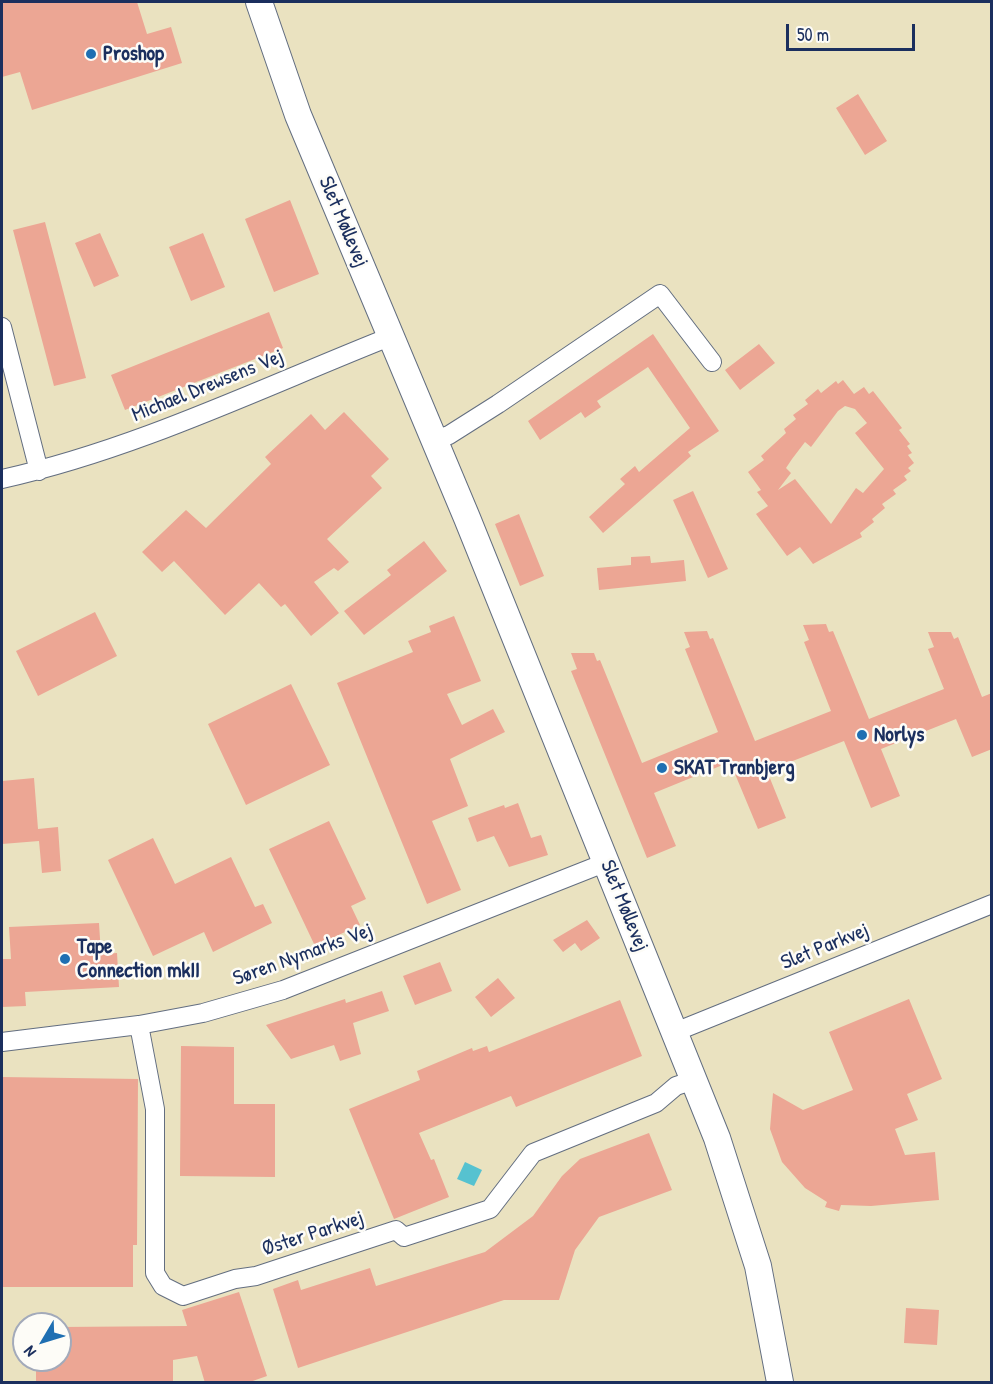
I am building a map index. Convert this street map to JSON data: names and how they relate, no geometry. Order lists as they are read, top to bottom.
{
  "streets": {
    "street": [
      "Slet Møllevej",
      "Michael Drewsens Vej",
      "Slet Parkvej",
      "Søren Nymarks Vej",
      "Øster Parkvej"
    ]
  },
  "crossings": [
    ["Slet Møllevej", "Michael Drewsens Vej"],
    ["Slet Møllevej", "Slet Parkvej"],
    ["Slet Møllevej", "Søren Nymarks Vej"],
    ["Slet Møllevej", "Øster Parkvej"],
    ["Søren Nymarks Vej", "Øster Parkvej"]
  ],
  "places": [
    "Proshop",
    "Norlys",
    "SKAT Tranbjerg",
    "Tape Connection mkII"
  ],
  "scale_bar": "50 m",
  "north": "bottom left"
}
